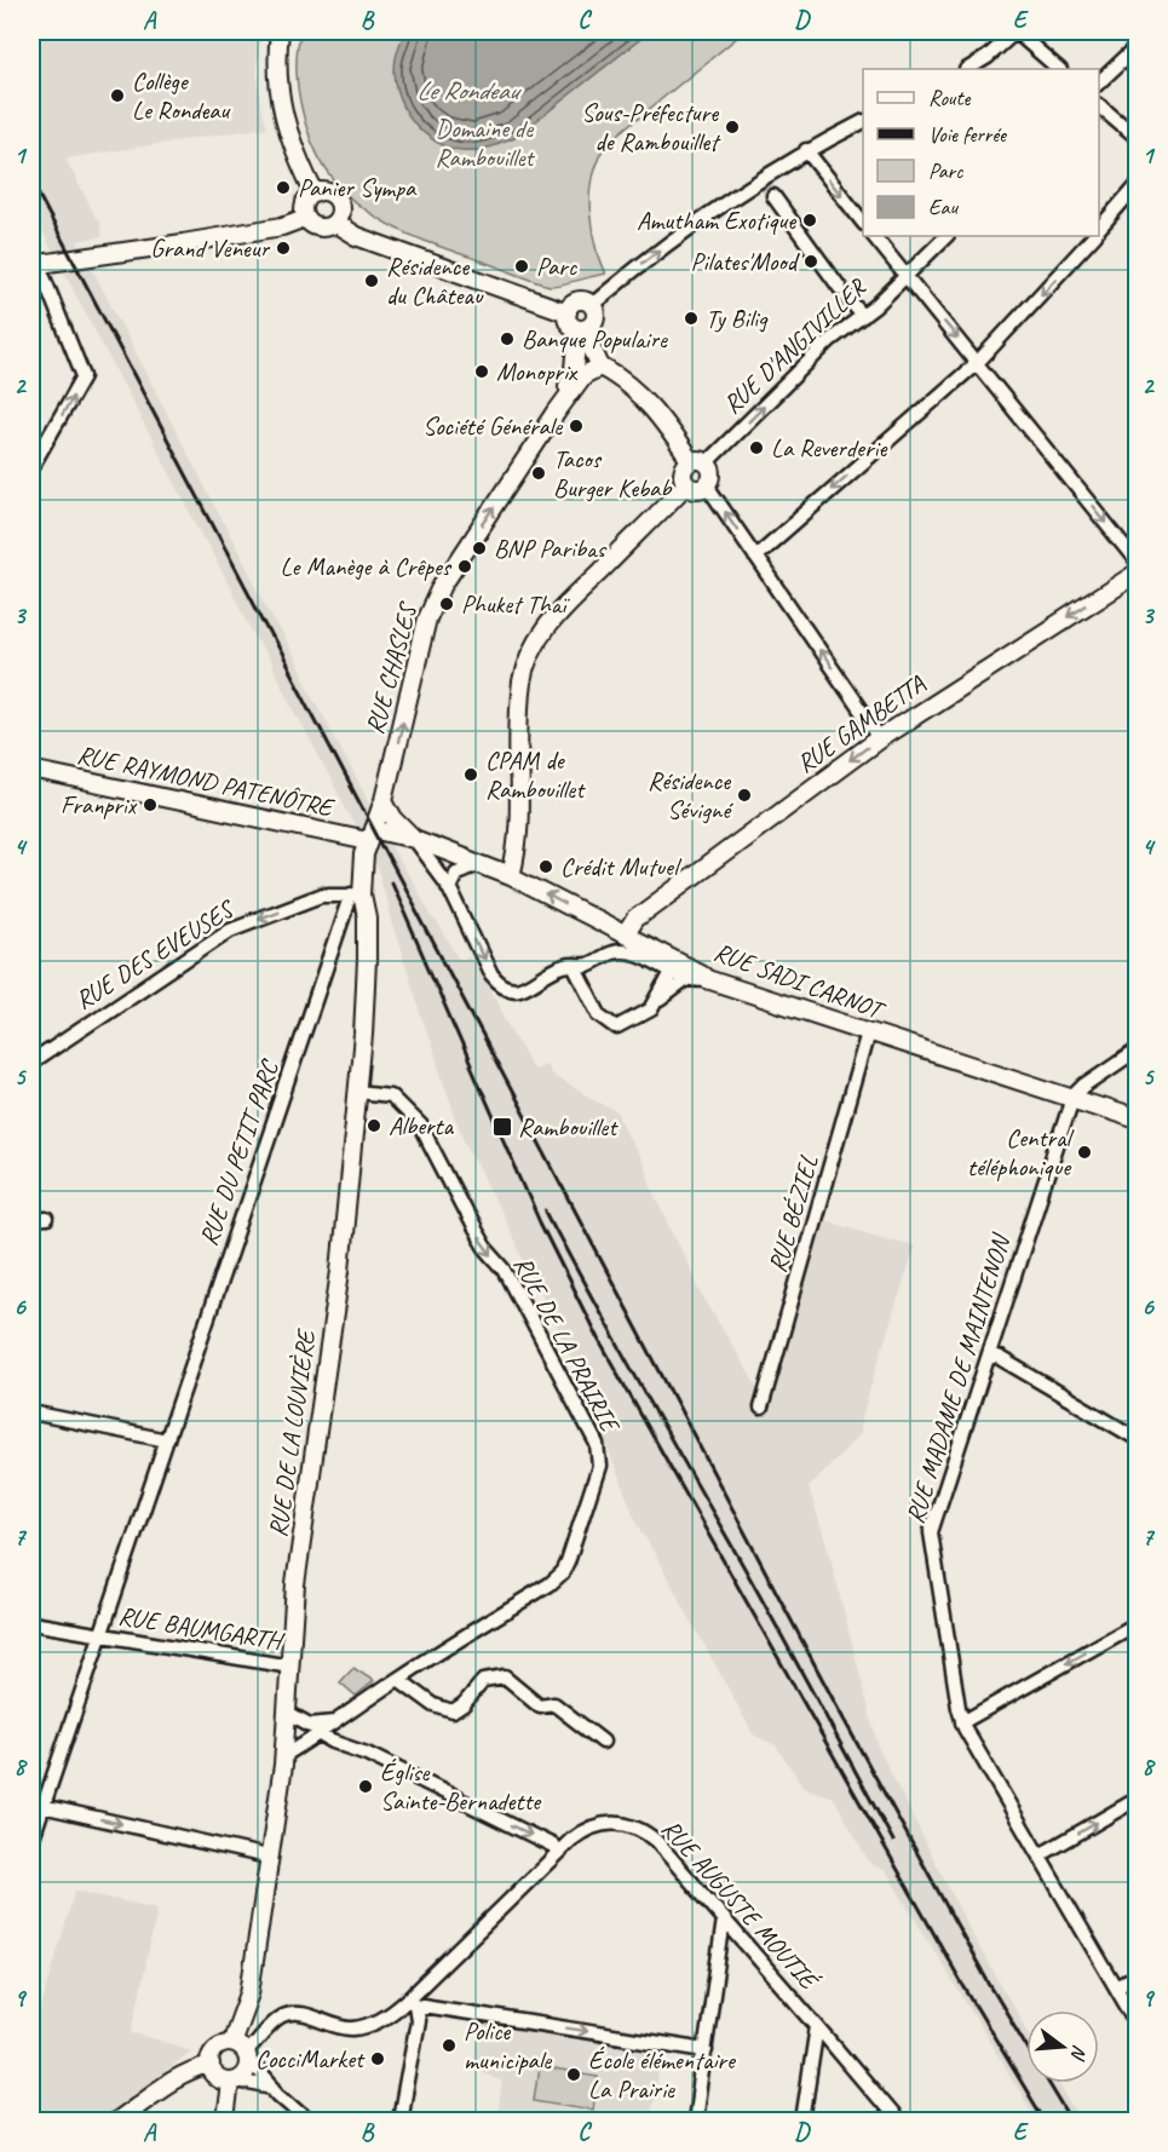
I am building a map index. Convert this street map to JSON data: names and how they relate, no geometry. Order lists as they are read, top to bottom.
{
  "streets": {
    "main road": [
      "RUE CHASLES",
      "RUE GAMBETTA",
      "RUE RAYMOND PATENÔTRE",
      "RUE SADI CARNOT",
      "RUE DE LA LOUVIÈRE"
    ],
    "street": [
      "RUE D'ANGIVILLER",
      "RUE DES EVEUSES",
      "RUE DU PETIT PARC",
      "RUE BÉZIEL",
      "RUE DE LA PRAIRIE",
      "RUE MADAME DE MAINTENON",
      "RUE BAUMGARTH",
      "RUE AUGUSTE MOUTIÉ"
    ]
  },
  "crossings": [
    ["RUE CHASLES", "RUE RAYMOND PATENÔTRE"],
    ["RUE CHASLES", "RUE SADI CARNOT"],
    ["RUE CHASLES", "RUE DE LA LOUVIÈRE"],
    ["RUE GAMBETTA", "RUE SADI CARNOT"],
    ["RUE RAYMOND PATENÔTRE", "RUE SADI CARNOT"],
    ["RUE RAYMOND PATENÔTRE", "RUE DE LA LOUVIÈRE"],
    ["RUE DES EVEUSES", "RUE DE LA LOUVIÈRE"],
    ["RUE SADI CARNOT", "RUE BÉZIEL"],
    ["RUE SADI CARNOT", "RUE MADAME DE MAINTENON"],
    ["RUE SADI CARNOT", "RUE DE LA LOUVIÈRE"],
    ["RUE DU PETIT PARC", "RUE BAUMGARTH"],
    ["RUE DE LA PRAIRIE", "RUE DE LA LOUVIÈRE"],
    ["RUE DE LA LOUVIÈRE", "RUE BAUMGARTH"],
    ["RUE DE LA LOUVIÈRE", "RUE AUGUSTE MOUTIÉ"]
  ],
  "one_way": ["RUE GAMBETTA", "RUE DES EVEUSES"],
  "water": ["Le Rondeau"],
  "parks": ["Domaine de Rambouillet"],
  "places": {
    "other": [
      "Collège Le Rondeau",
      "Sous-Préfecture de Rambouillet",
      "Panier Sympa",
      "Amutham Exotique",
      "Grand Veneur",
      "Pilates'Mood",
      "Parc",
      "Résidence du Château",
      "Ty Bilig",
      "Banque Populaire",
      "Monoprix",
      "Société Générale",
      "La Reverderie",
      "Tacos Burger Kebab",
      "BNP Paribas",
      "Le Manège à Crêpes",
      "Phuket Thaï",
      "CPAM de Rambouillet",
      "Résidence Sévigné",
      "Franprix",
      "Crédit Mutuel",
      "Alberta",
      "Central téléphonique",
      "Église Sainte-Bernadette",
      "Police municipale",
      "CocciMarket",
      "École élémentaire La Prairie"
    ],
    "transit": ["Rambouillet"]
  },
  "legend": [
    "Route",
    "Voie ferrée",
    "Parc",
    "Eau"
  ],
  "north": "right",
  "grid": {
    "columns": [
      "A",
      "B",
      "C",
      "D",
      "E"
    ],
    "rows": [
      "1",
      "2",
      "3",
      "4",
      "5",
      "6",
      "7",
      "8",
      "9"
    ]
  }
}
